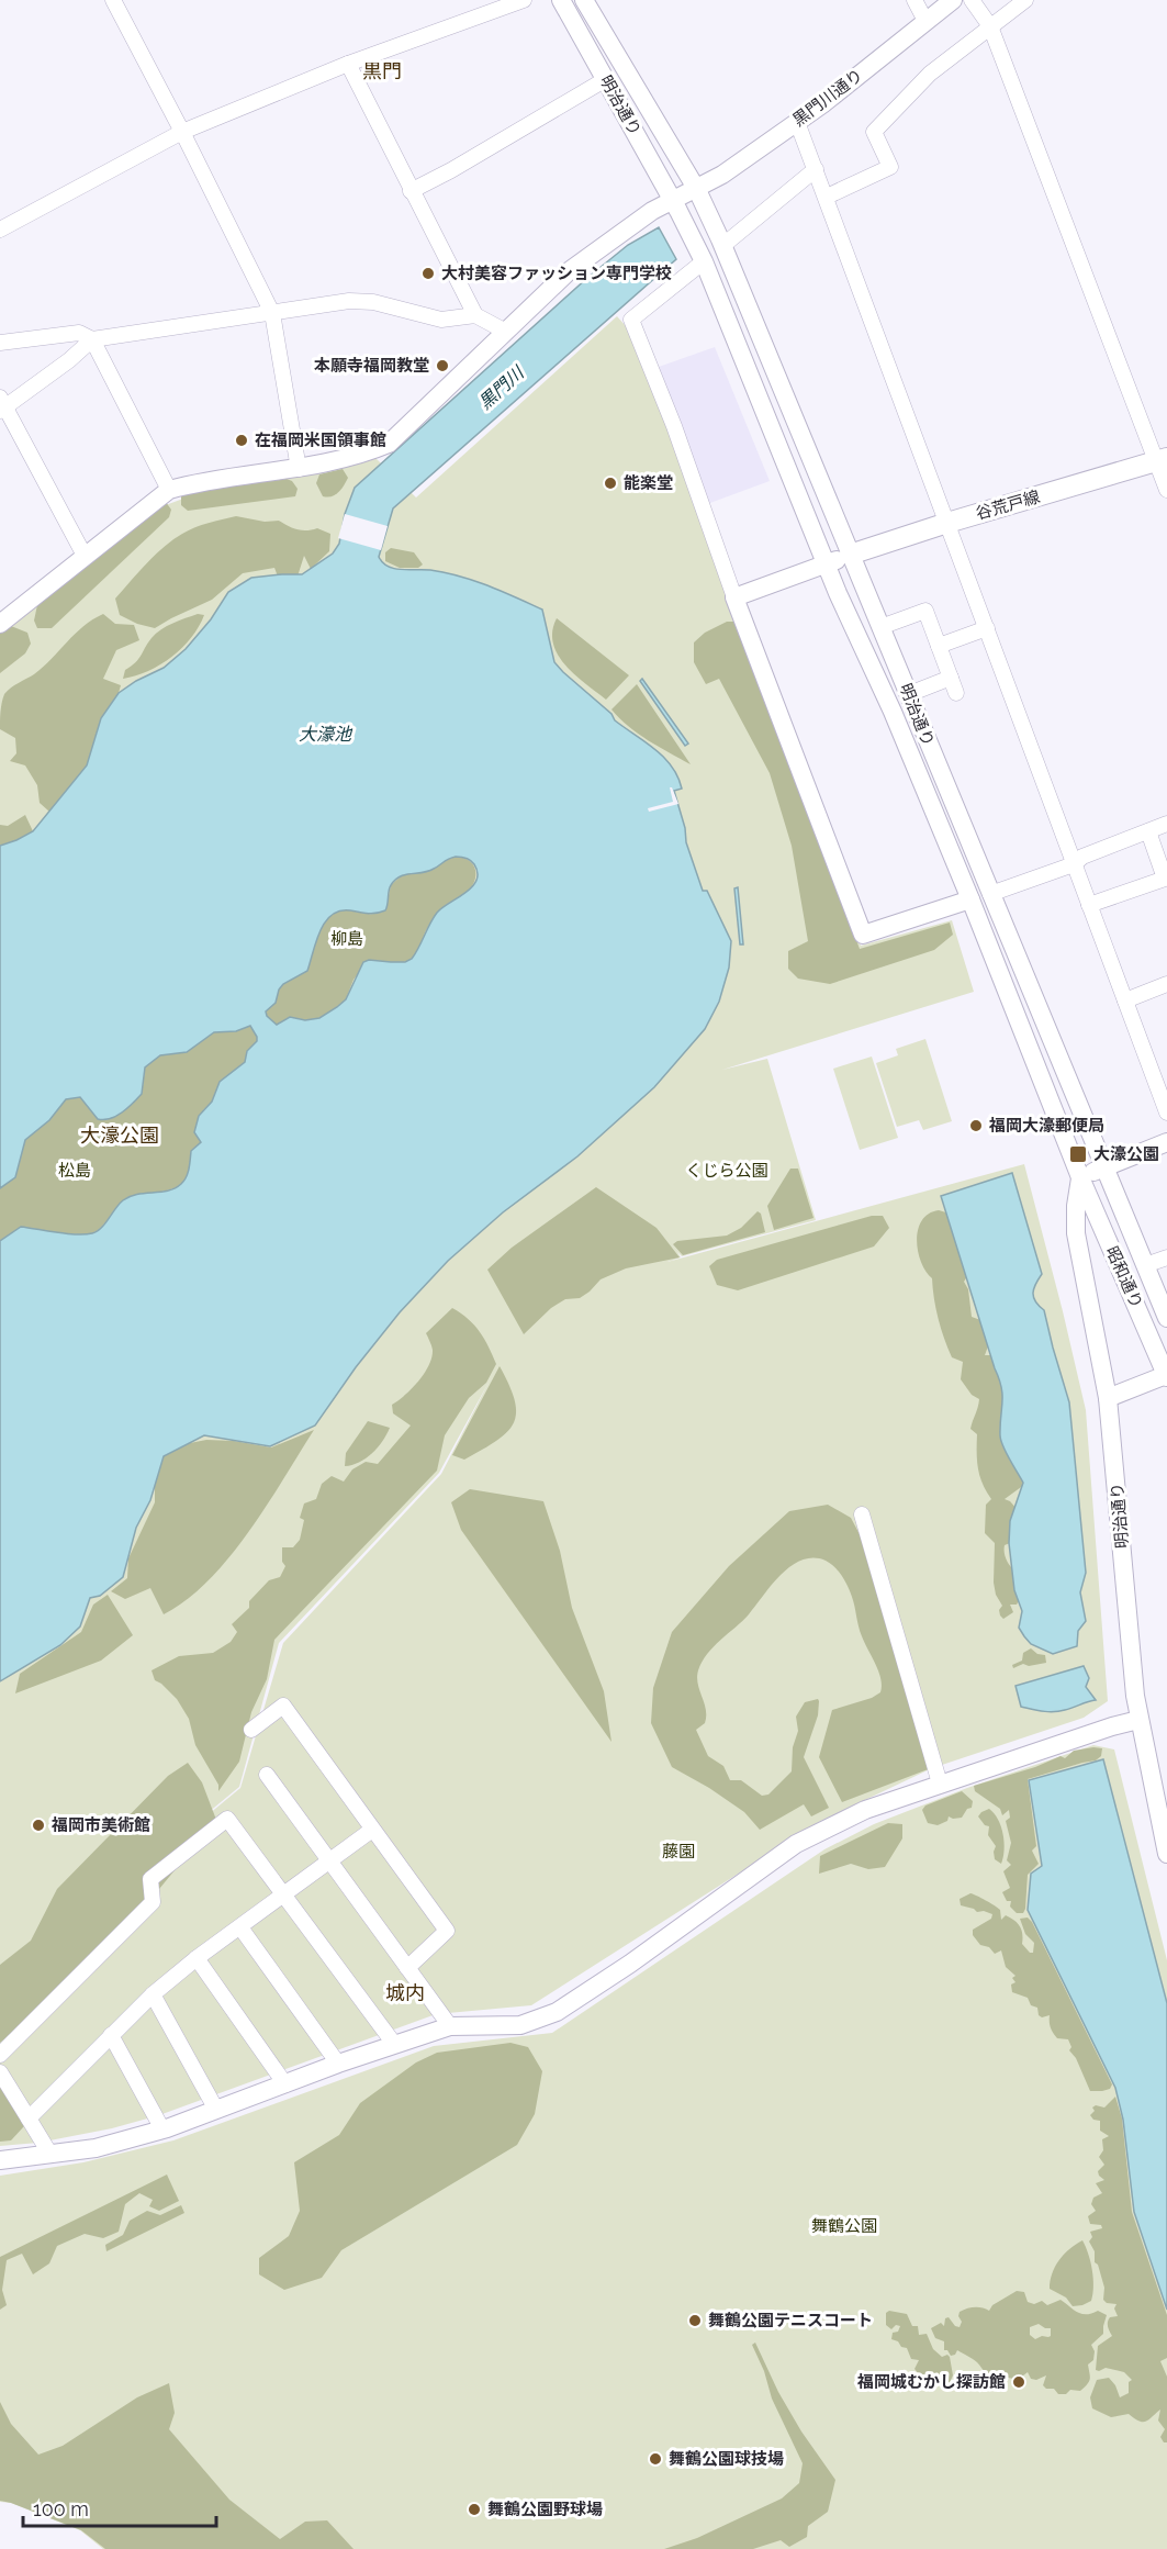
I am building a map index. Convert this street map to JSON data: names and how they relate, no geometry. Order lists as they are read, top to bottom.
{
  "streets": {
    "main road": ["谷荒戸線"],
    "street": ["黒門川通り", "明治通り", "昭和通り"]
  },
  "crossings": [
    ["黒門川通り", "明治通り"],
    ["明治通り", "谷荒戸線"],
    ["明治通り", "昭和通り"]
  ],
  "districts": ["黒門", "大濠公園", "城内"],
  "water": ["黒門川", "大濠池"],
  "parks": [
    "柳島",
    "松島",
    "くじら公園",
    "藤園",
    "舞鶴公園"
  ],
  "places": {
    "other": [
      "大村美容ファッション専門学校",
      "本願寺福岡教堂",
      "在福岡米国領事館",
      "能楽堂",
      "福岡大濠郵便局",
      "福岡市美術館",
      "舞鶴公園テニスコート",
      "福岡城むかし探訪館",
      "舞鶴公園球技場",
      "舞鶴公園野球場"
    ],
    "transit": ["大濠公園"]
  },
  "scale_bar": "100 m"
}
